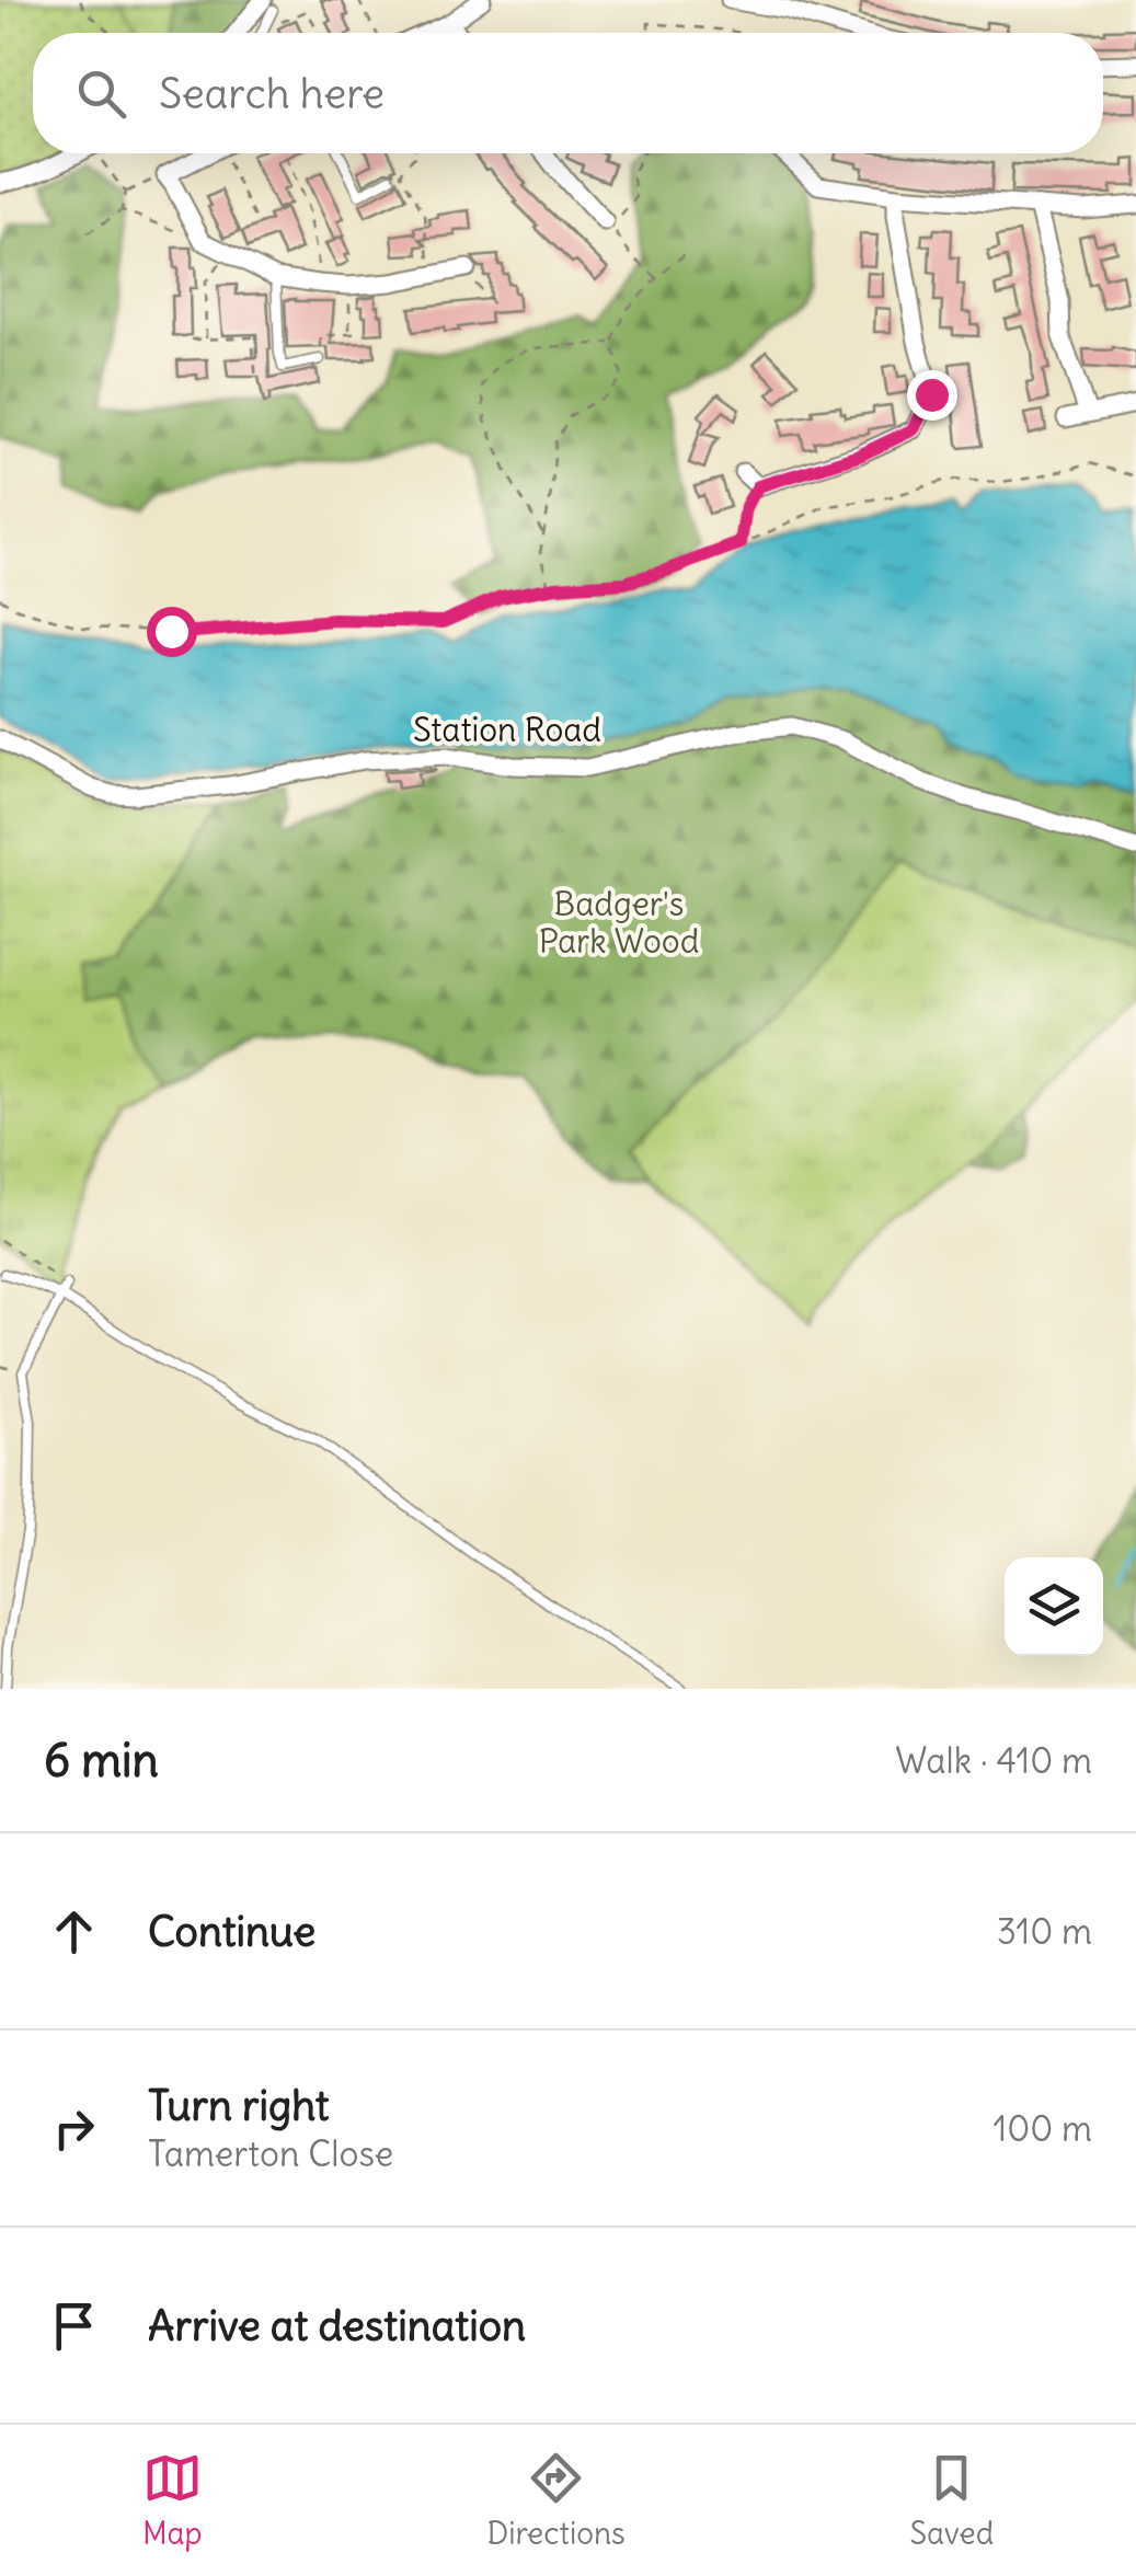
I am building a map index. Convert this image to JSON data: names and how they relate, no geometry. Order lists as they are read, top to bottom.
{
  "streets": {
    "street": ["Station Road"]
  },
  "parks": ["Badger's Park Wood"],
  "page": {
    "search": "Search here",
    "heading": ["6 min", "Walk · 410 m"],
    "list": [
      ["Continue", "310 m"],
      ["Turn right", "Tamerton Close", "100 m"],
      "Arrive at destination"
    ],
    "nav": ["Map", "Directions", "Saved"]
  }
}
